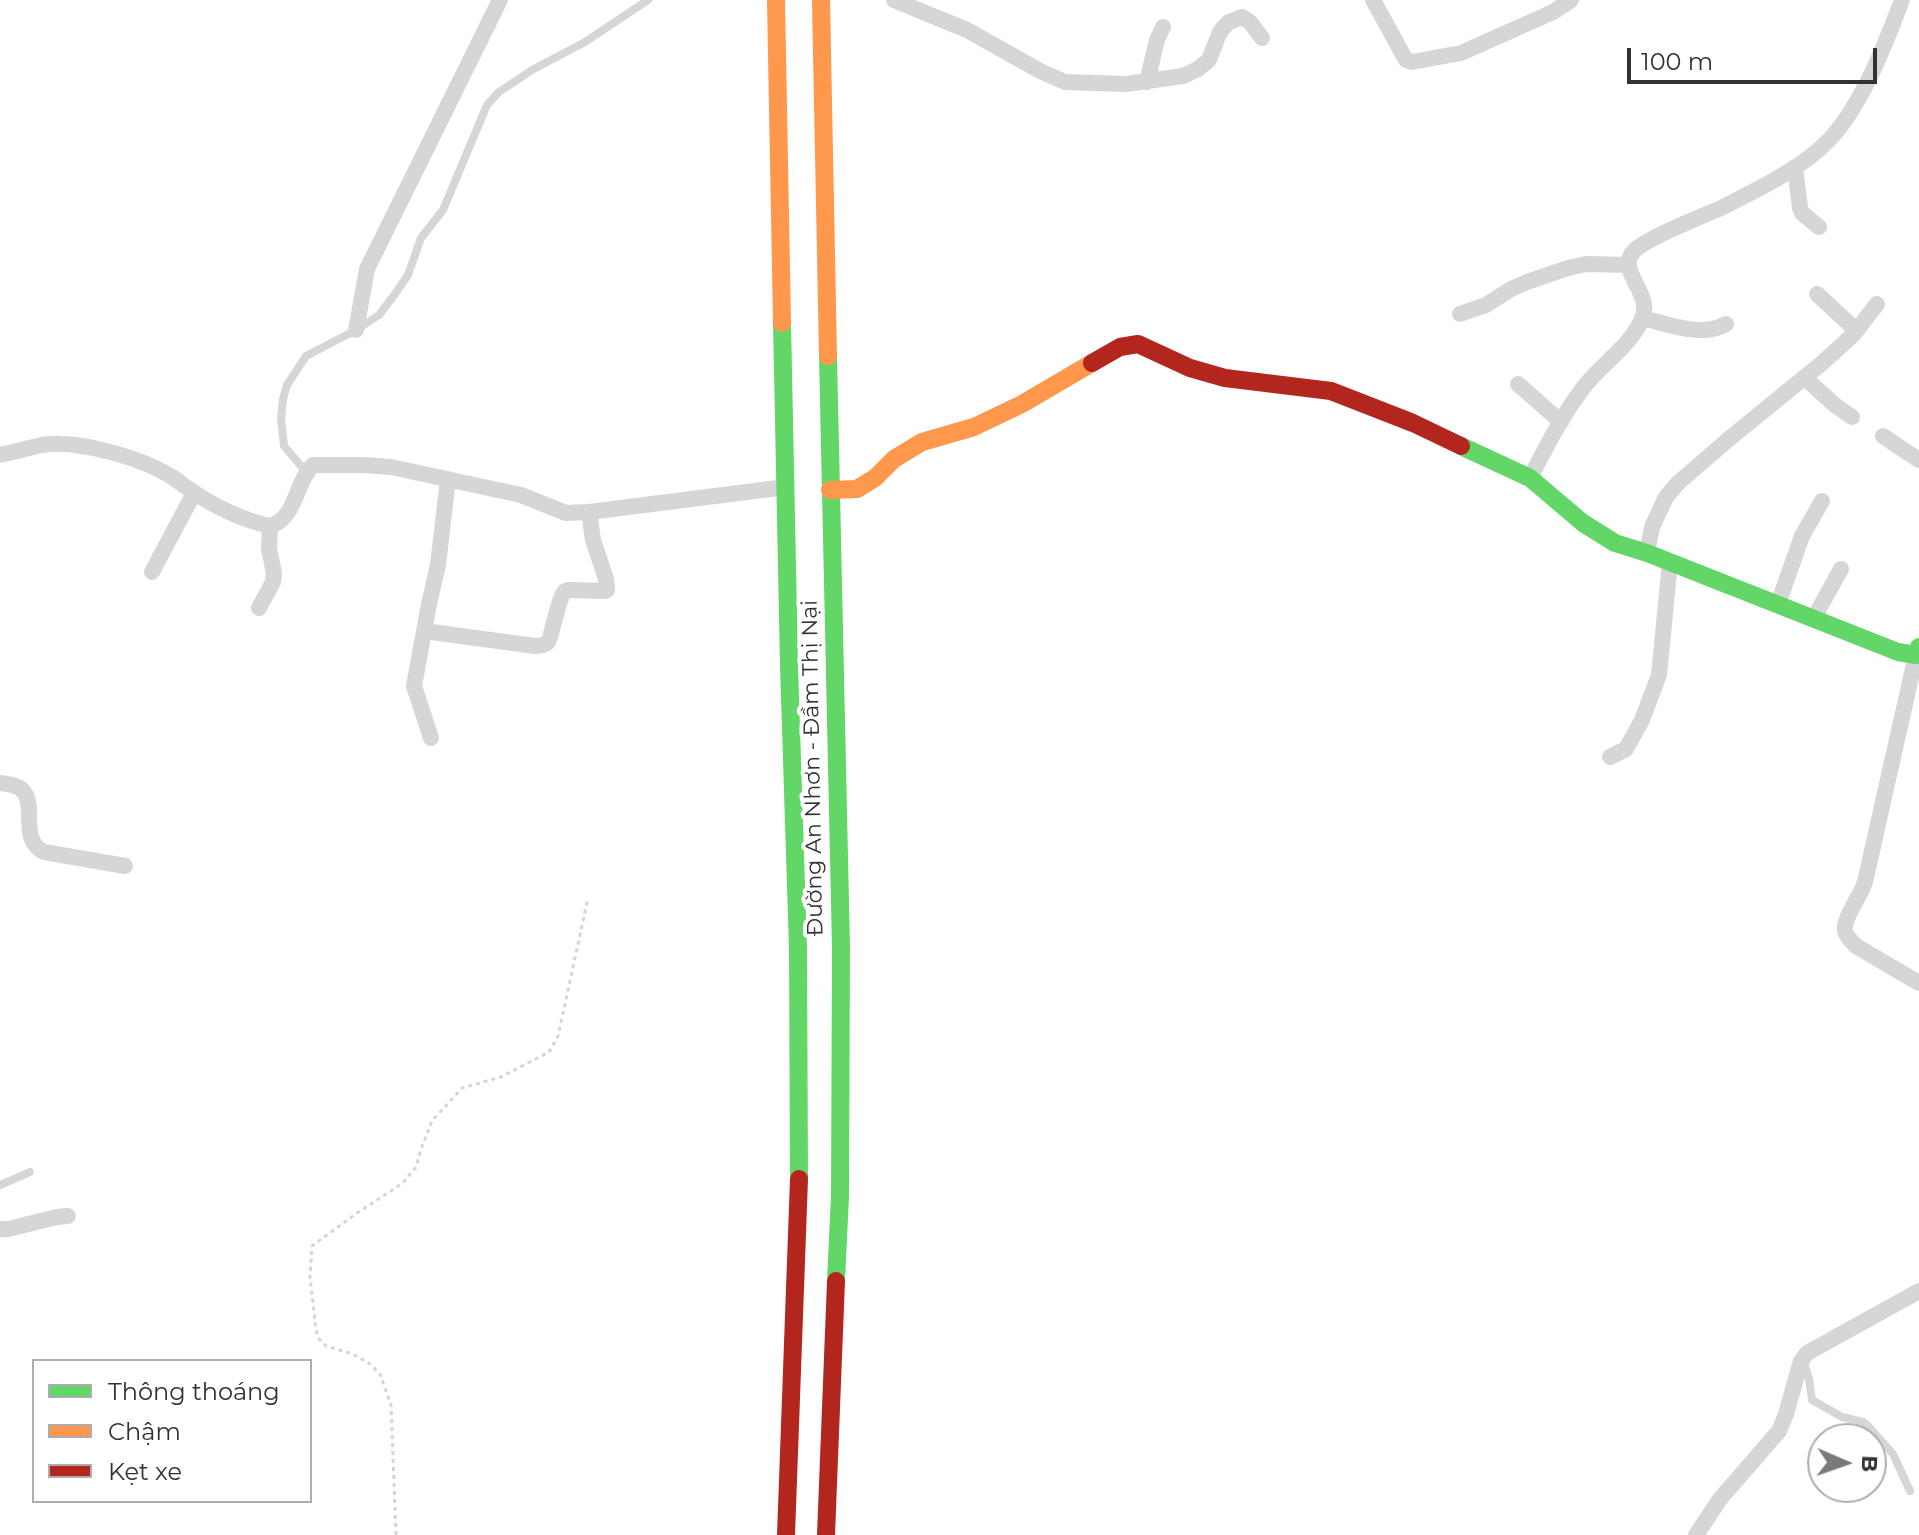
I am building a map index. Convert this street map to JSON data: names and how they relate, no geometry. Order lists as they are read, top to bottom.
{
  "streets": {
    "main road": ["Đường An Nhơn - Đầm Thị Nại"]
  },
  "legend": ["Thông thoáng", "Chậm", "Kẹt xe"],
  "scale_bar": "100 m",
  "north": "right"
}
